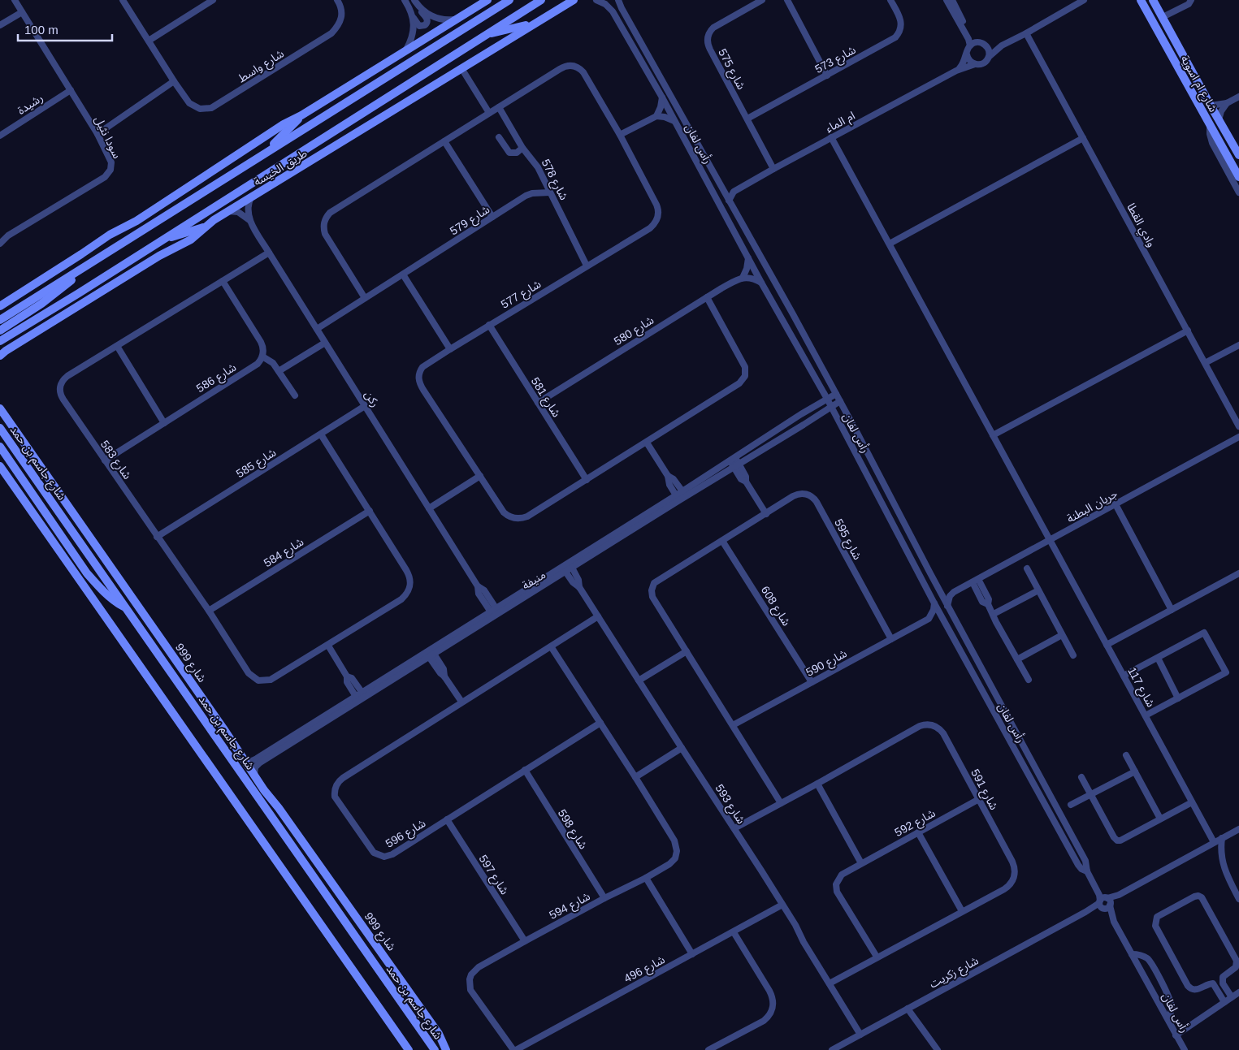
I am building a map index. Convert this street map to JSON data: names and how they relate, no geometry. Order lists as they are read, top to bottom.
{
  "streets": {
    "main road": [
      "شارع ام اسوية",
      "طريق الخيسة",
      "شارع جاسم بن حمد",
      "شارع 999"
    ],
    "street": [
      "شارع 573",
      "شارع واسط",
      "شارع 575",
      "رشيدة",
      "ام الماء",
      "سودا نثيل",
      "رأس لفان",
      "شارع 578",
      "شارع 579",
      "وادي القطا",
      "شارع 577",
      "شارع 580",
      "شارع 586",
      "شارع 581",
      "ركن",
      "شارع 583",
      "شارع 585",
      "جريان البطنة",
      "شارع 595",
      "شارع 584",
      "منيفة",
      "شارع 608",
      "شارع 590",
      "شارع 117",
      "شارع 591",
      "شارع 593",
      "شارع 592",
      "شارع 598",
      "شارع 596",
      "شارع 597",
      "شارع 594",
      "شارع 496",
      "شارع زكريت"
    ]
  },
  "crossings": [
    ["شارع 573", "شارع 575"],
    ["شارع 575", "ام الماء"],
    ["رشيدة", "سودا نثيل"],
    ["ام الماء", "شارع 117"],
    ["رأس لفان", "منيفة"],
    ["رأس لفان", "شارع زكريت"],
    ["طريق الخيسة", "ركن"],
    ["شارع 578", "شارع 579"],
    ["شارع 578", "شارع 577"],
    ["شارع 579", "شارع 577"],
    ["شارع 579", "ركن"],
    ["شارع 577", "شارع 580"],
    ["شارع 577", "شارع 581"],
    ["شارع 580", "شارع 581"],
    ["شارع 586", "شارع 583"],
    ["ركن", "شارع 583"],
    ["ركن", "شارع 585"],
    ["ركن", "منيفة"],
    ["شارع 583", "شارع 585"],
    ["شارع 583", "شارع 584"],
    ["جريان البطنة", "شارع 117"],
    ["شارع 595", "شارع 608"],
    ["شارع 595", "شارع 590"],
    ["شارع 595", "شارع 591"],
    ["منيفة", "شارع 999"],
    ["منيفة", "شارع 593"],
    ["شارع 608", "شارع 590"],
    ["شارع 117", "شارع زكريت"],
    ["شارع 591", "شارع 593"],
    ["شارع 591", "شارع 592"],
    ["شارع 593", "شارع 596"],
    ["شارع 593", "شارع 496"],
    ["شارع 593", "شارع زكريت"],
    ["شارع 598", "شارع 596"],
    ["شارع 598", "شارع 594"],
    ["شارع 596", "شارع 597"],
    ["شارع 596", "شارع 594"],
    ["شارع 597", "شارع 594"],
    ["شارع 594", "شارع 496"]
  ],
  "scale_bar": "100 m"
}
